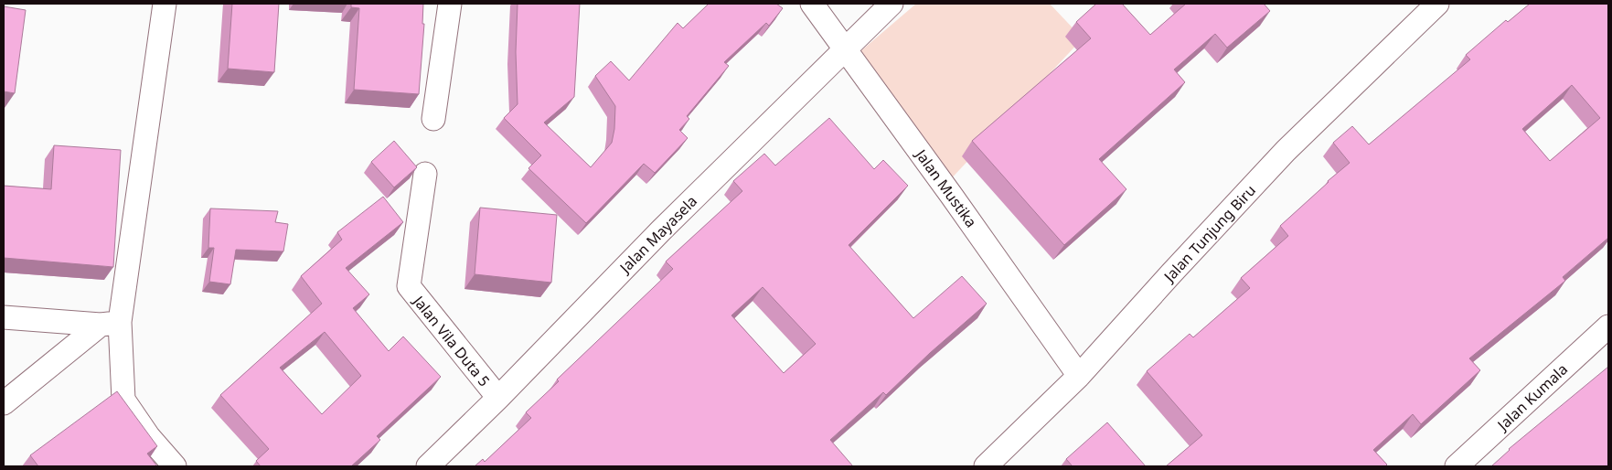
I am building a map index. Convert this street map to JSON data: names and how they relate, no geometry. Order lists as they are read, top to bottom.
{
  "streets": {
    "street": [
      "Jalan Mustika",
      "Jalan Tunjung Biru",
      "Jalan Mayasela",
      "Jalan Vila Duta 5",
      "Jalan Kumala"
    ]
  },
  "crossings": [
    ["Jalan Mustika", "Jalan Tunjung Biru"],
    ["Jalan Mustika", "Jalan Mayasela"],
    ["Jalan Mayasela", "Jalan Vila Duta 5"]
  ]
}
